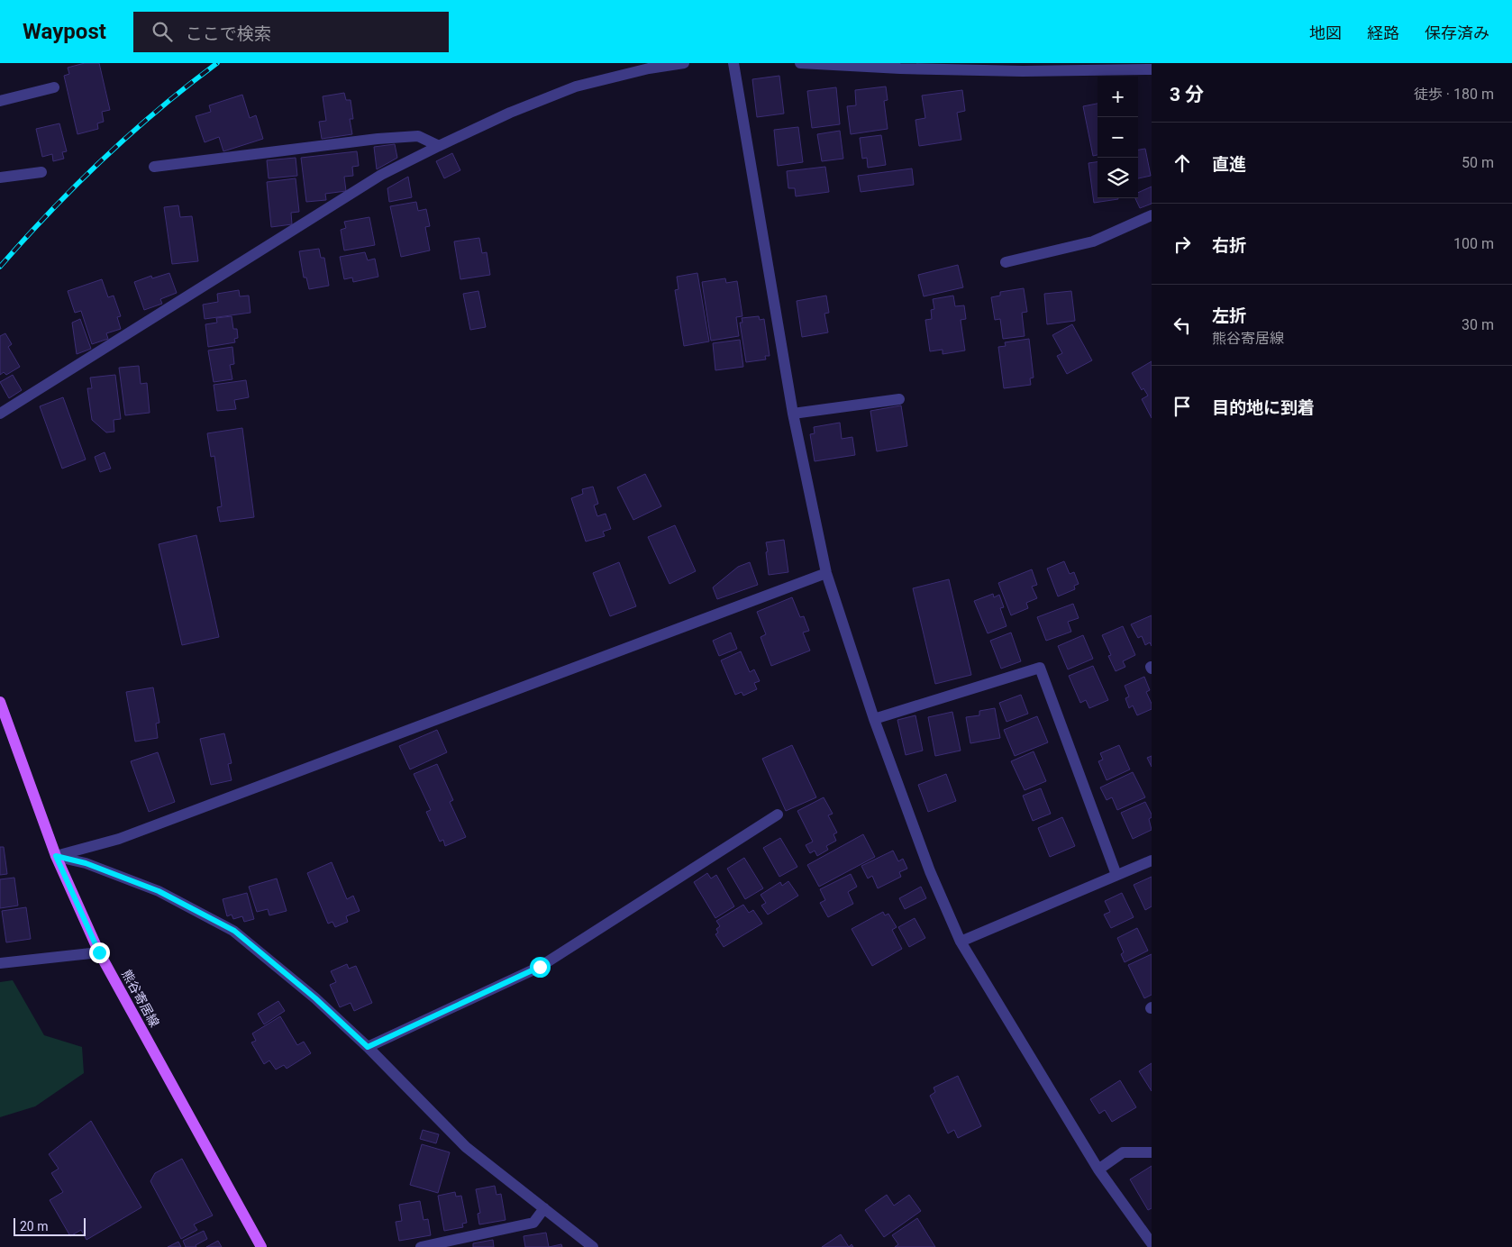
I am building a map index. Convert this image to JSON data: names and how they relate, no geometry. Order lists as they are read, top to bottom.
{
  "streets": {
    "main road": ["熊谷寄居線"]
  },
  "scale_bar": "20 m",
  "page": {
    "header": "Waypost",
    "search": "ここで検索",
    "nav": ["地図", "経路", "保存済み"],
    "heading": ["3 分", "徒歩 · 180 m"],
    "map_buttons": ["+", "−"],
    "list": [
      ["直進", "50 m"],
      ["右折", "100 m"],
      ["左折", "熊谷寄居線", "30 m"],
      "目的地に到着"
    ],
    "scale": "20 m"
  }
}
